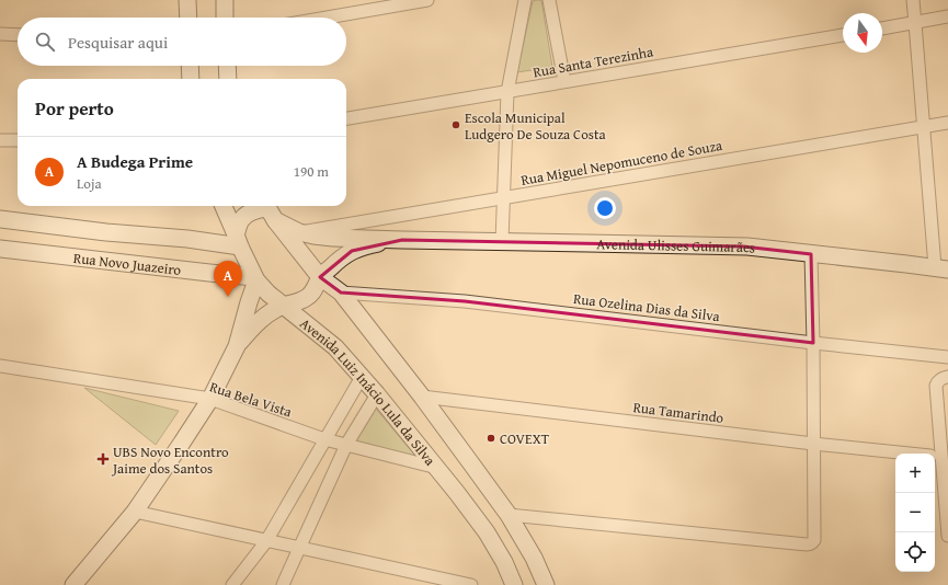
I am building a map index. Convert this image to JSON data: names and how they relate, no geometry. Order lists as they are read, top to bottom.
{
  "streets": {
    "street": [
      "Rua Santa Terezinha",
      "Rua Miguel Nepomuceno de Souza",
      "Avenida Ulisses Guimarães",
      "Rua Novo Juazeiro",
      "Rua Ozelina Dias da Silva",
      "Avenida Luiz Inácio Lula da Silva",
      "Rua Bela Vista",
      "Rua Tamarindo"
    ]
  },
  "crossings": [
    ["Rua Novo Juazeiro", "Avenida Luiz Inácio Lula da Silva"],
    ["Avenida Luiz Inácio Lula da Silva", "Rua Bela Vista"]
  ],
  "places": {
    "other": ["Escola Municipal Ludgero De Souza Costa", "COVEXT"],
    "health": ["UBS Novo Encontro Jaime dos Santos"]
  },
  "north": "bottom",
  "page": {
    "search": "Pesquisar aqui",
    "heading": "Por perto",
    "list": [
      {
        "mark": "A",
        "name": "A Budega Prime",
        "note": "Loja",
        "value": "190 m"
      }
    ],
    "pins": "A",
    "map_buttons": ["+", "−"]
  }
}
